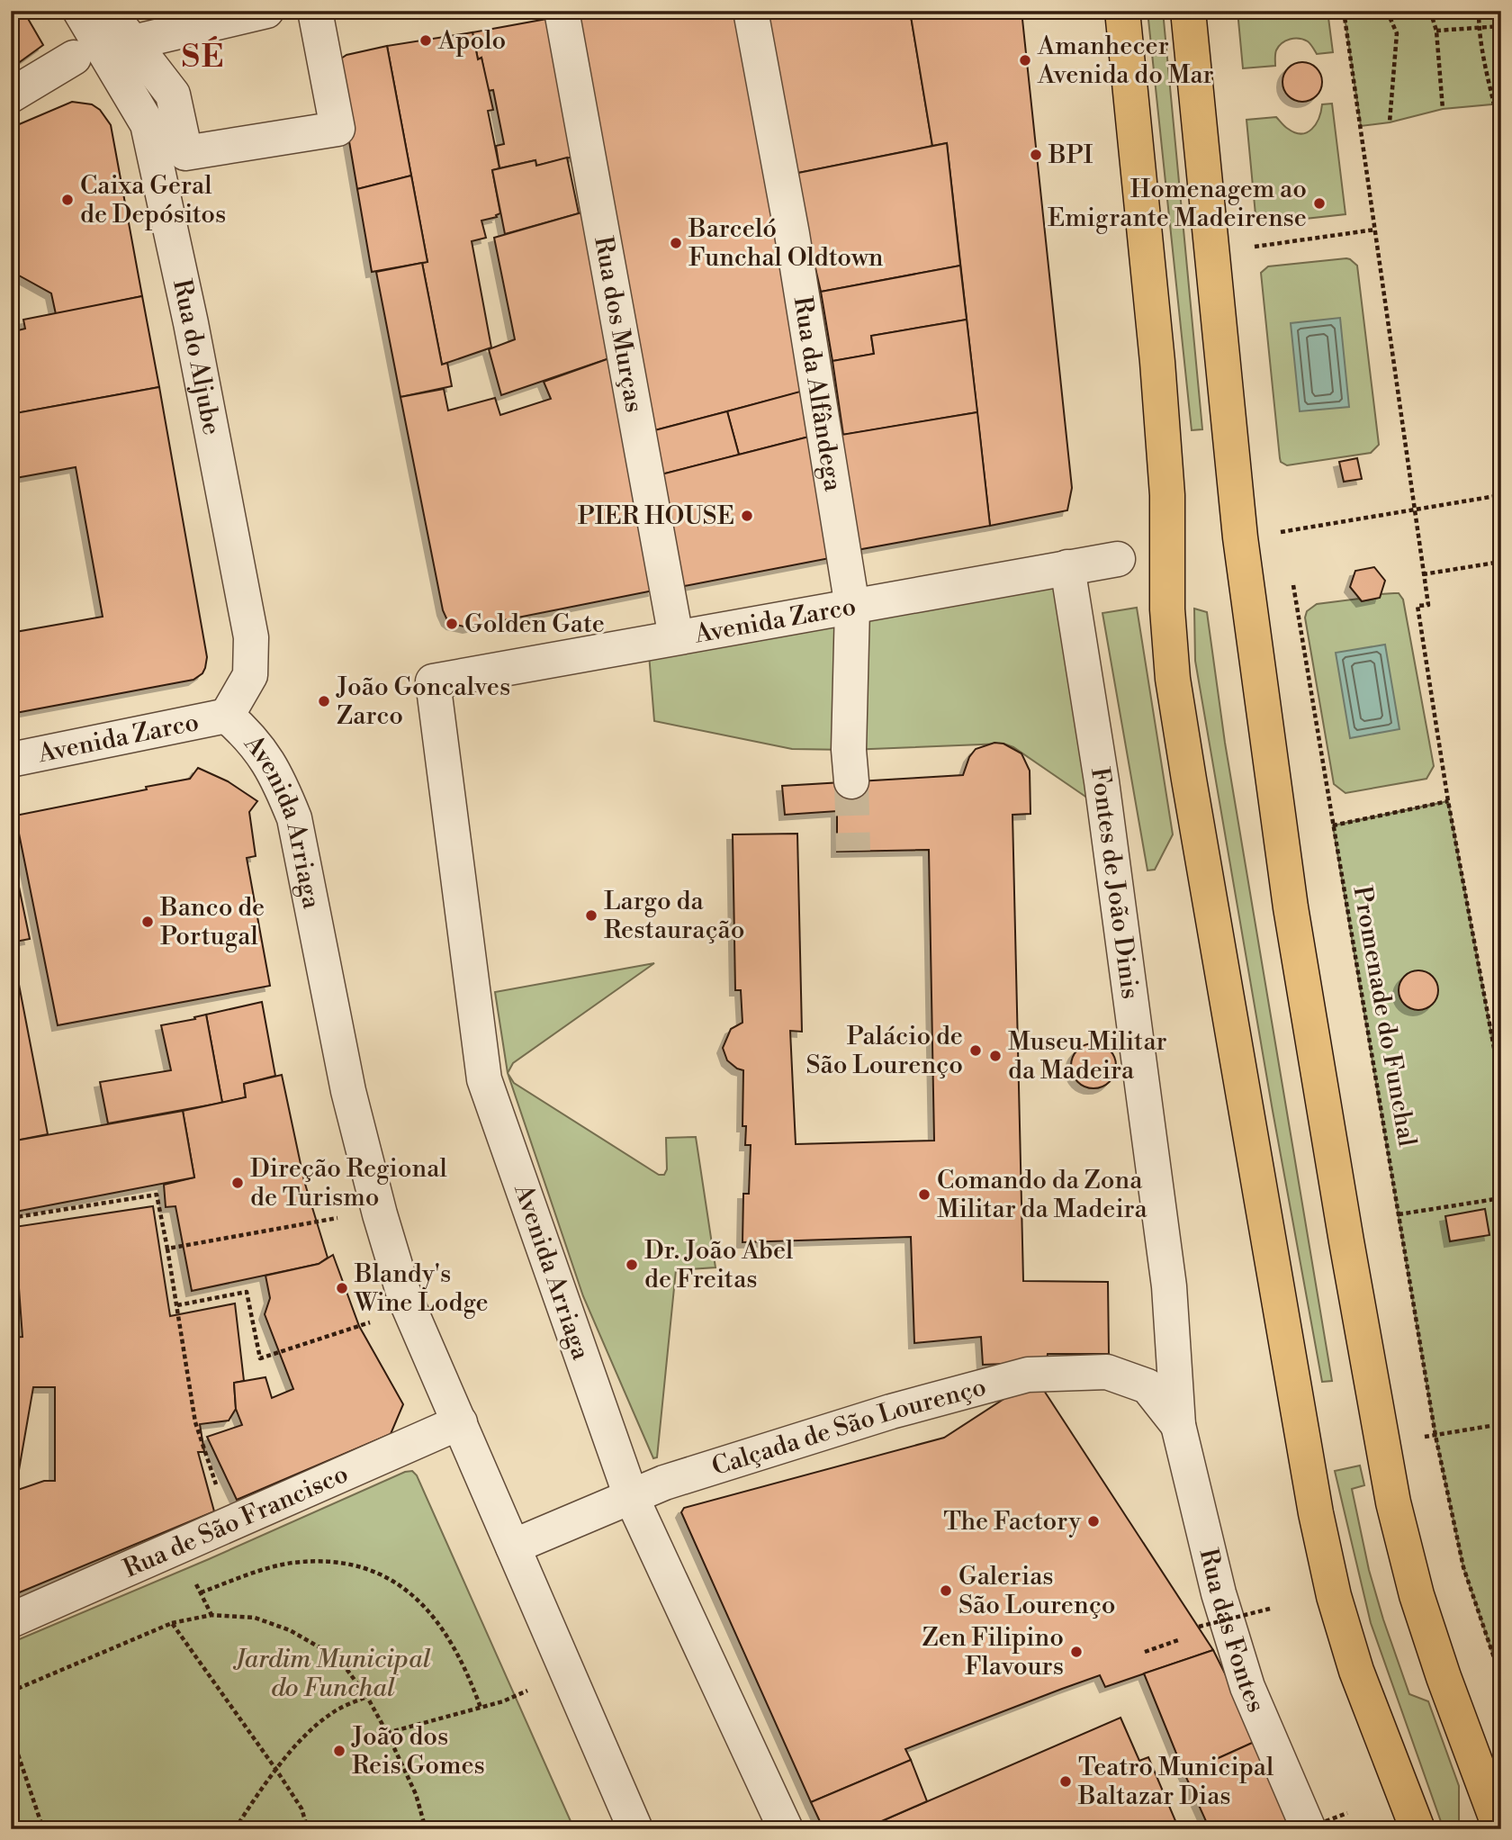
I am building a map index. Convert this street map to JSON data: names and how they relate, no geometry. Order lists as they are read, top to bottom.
{
  "streets": {
    "street": [
      "Rua dos Murças",
      "Rua do Aljube",
      "Rua da Alfândega",
      "Avenida Zarco",
      "Avenida Arriaga",
      "Fontes de João Dinis",
      "Calçada de São Lourenço",
      "Rua de São Francisco",
      "Rua das Fontes"
    ],
    "path": ["Promenade do Funchal"]
  },
  "crossings": [
    ["Rua dos Murças", "Avenida Zarco"],
    ["Rua do Aljube", "Avenida Zarco"],
    ["Rua do Aljube", "Avenida Arriaga"],
    ["Rua da Alfândega", "Avenida Zarco"],
    ["Avenida Zarco", "Avenida Arriaga"],
    ["Avenida Zarco", "Fontes de João Dinis"],
    ["Avenida Arriaga", "Calçada de São Lourenço"],
    ["Avenida Arriaga", "Rua de São Francisco"],
    ["Fontes de João Dinis", "Calçada de São Lourenço"],
    ["Fontes de João Dinis", "Rua das Fontes"],
    ["Calçada de São Lourenço", "Rua das Fontes"]
  ],
  "districts": ["SÉ"],
  "parks": ["Jardim Municipal do Funchal"],
  "places": [
    "Apolo",
    "Amanhecer Avenida do Mar",
    "BPI",
    "Caixa Geral de Depósitos",
    "Homenagem ao Emigrante Madeirense",
    "Barceló Funchal Oldtown",
    "PIER HOUSE",
    "Golden Gate",
    "João Goncalves Zarco",
    "Largo da Restauração",
    "Banco de Portugal",
    "Palácio de São Lourenço",
    "Museu Militar da Madeira",
    "Direção Regional de Turismo",
    "Comando da Zona Militar da Madeira",
    "Dr. João Abel de Freitas",
    "Blandy's Wine Lodge",
    "The Factory",
    "Galerias São Lourenço",
    "Zen Filipino Flavours",
    "João dos Reis Gomes",
    "Teatro Municipal Baltazar Dias"
  ]
}
